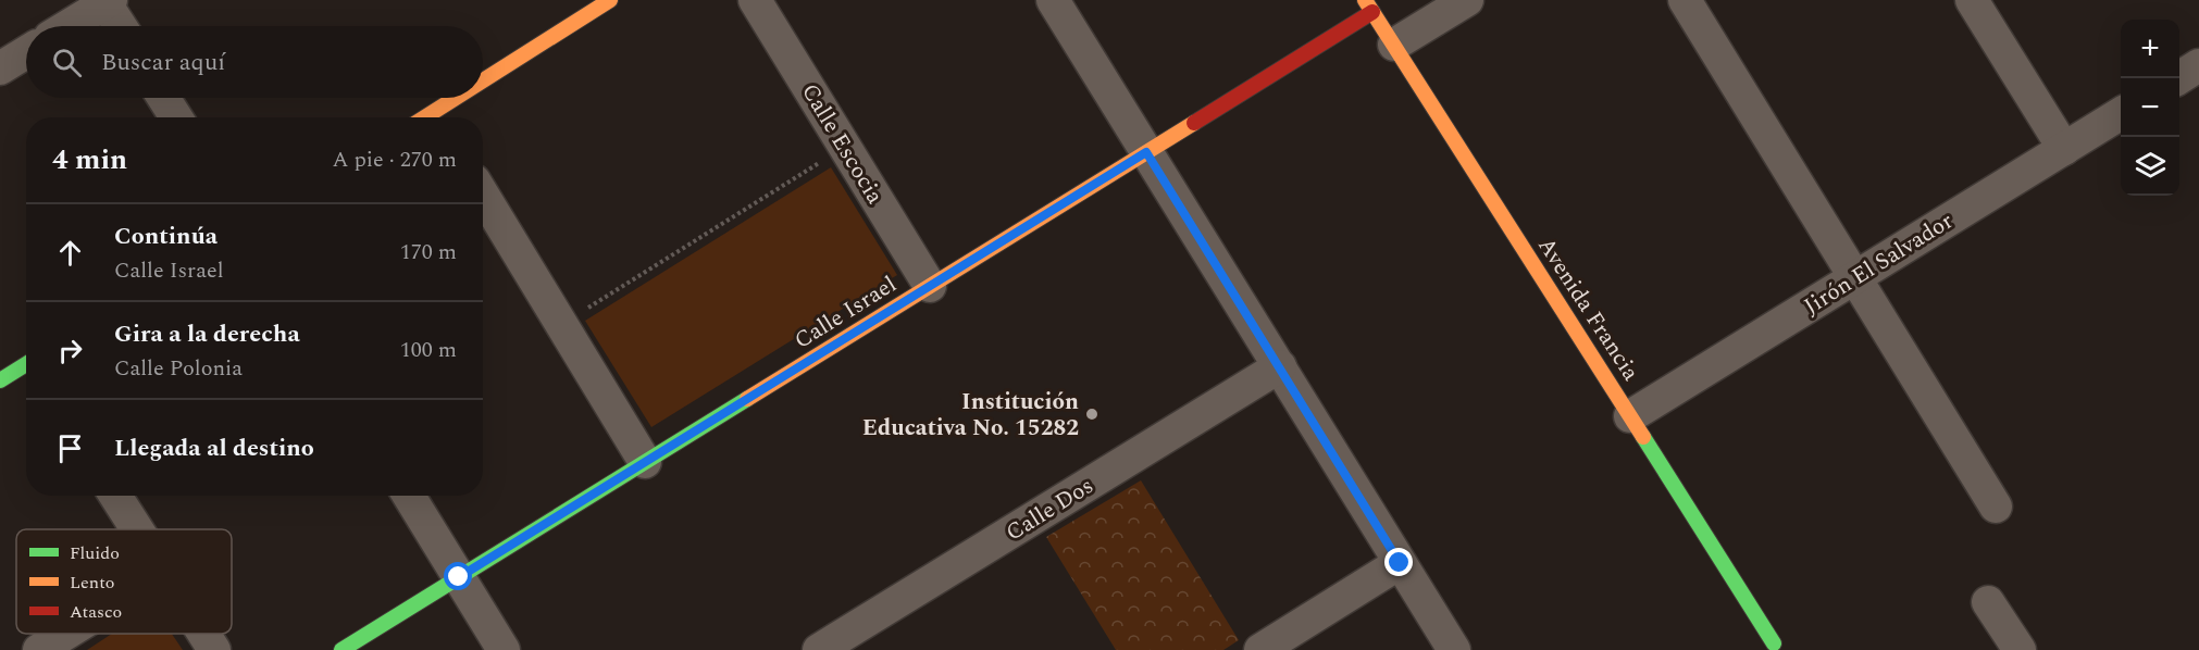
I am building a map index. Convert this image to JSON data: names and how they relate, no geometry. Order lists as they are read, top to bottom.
{
  "streets": {
    "street": [
      "Calle Escocia",
      "Jirón El Salvador",
      "Avenida Francia",
      "Calle Israel",
      "Calle Dos"
    ]
  },
  "crossings": [
    ["Calle Escocia", "Calle Israel"],
    ["Jirón El Salvador", "Avenida Francia"],
    ["Avenida Francia", "Calle Israel"]
  ],
  "places": ["Institución Educativa No. 15282"],
  "legend": ["Fluido", "Lento", "Atasco"],
  "page": {
    "map_buttons": ["+", "−"],
    "search": "Buscar aquí",
    "heading": ["4 min", "A pie · 270 m"],
    "list": [
      ["Continúa", "Calle Israel", "170 m"],
      ["Gira a la derecha", "Calle Polonia", "100 m"],
      "Llegada al destino"
    ]
  }
}
